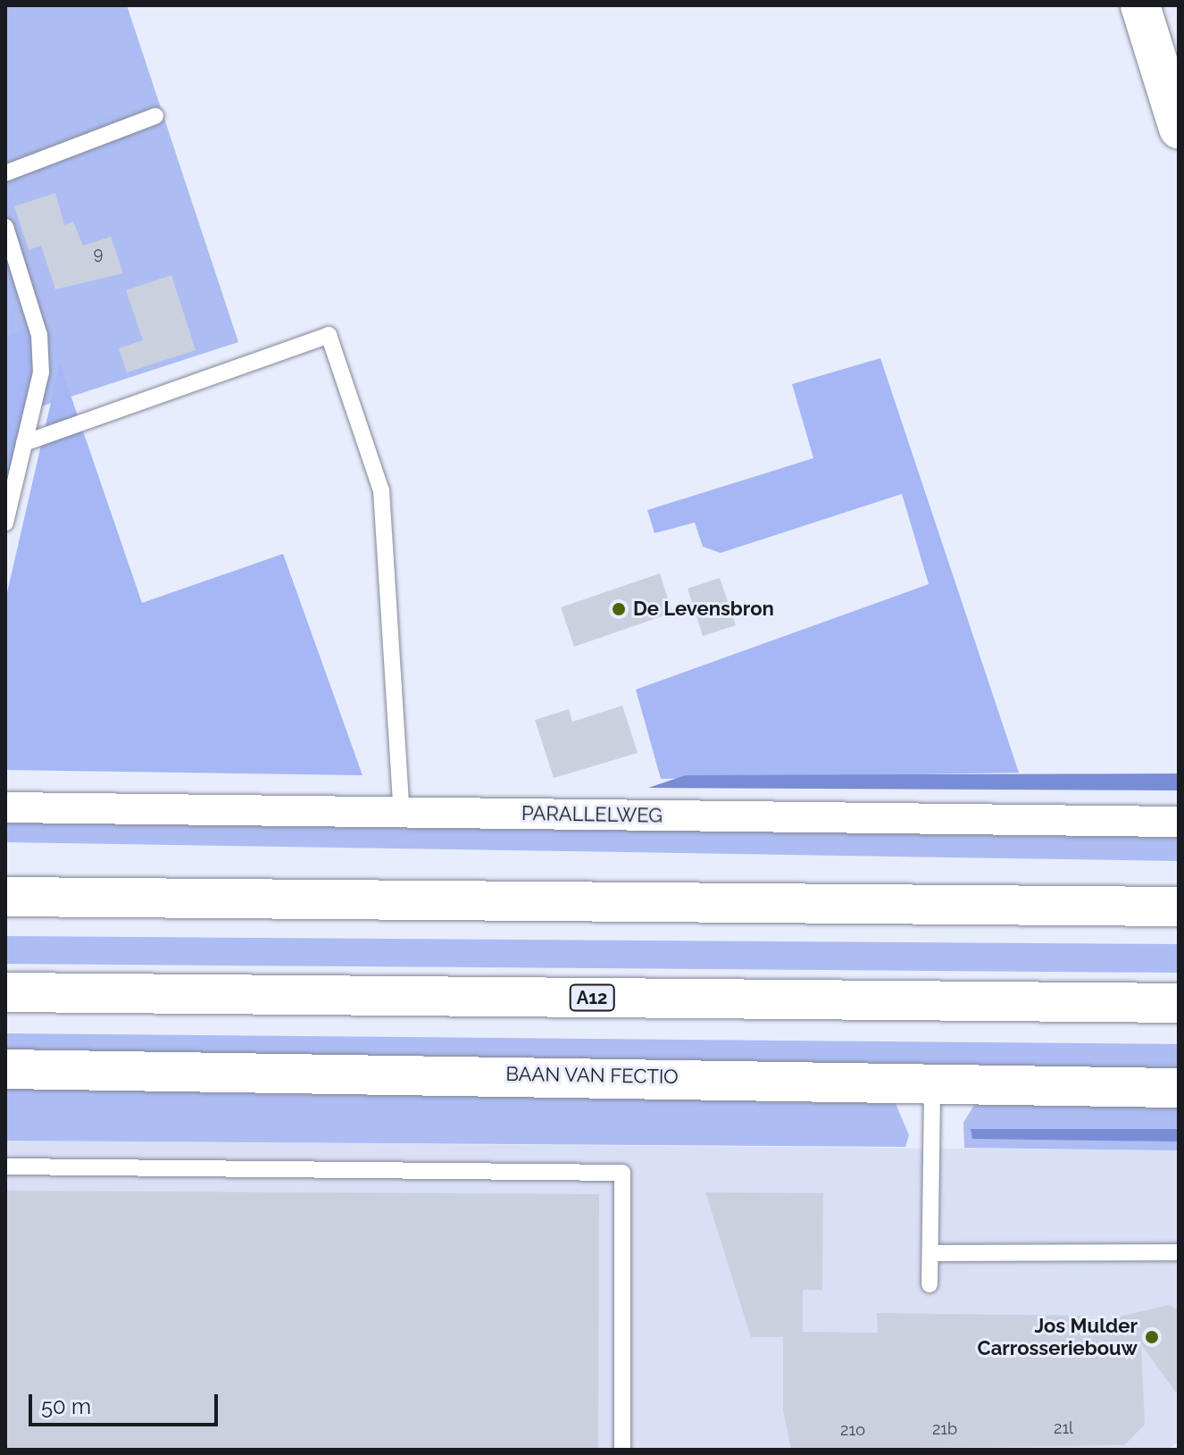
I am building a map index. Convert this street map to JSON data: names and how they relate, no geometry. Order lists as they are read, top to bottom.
{
  "streets": {
    "main road": ["A12", "BAAN VAN FECTIO"],
    "street": ["PARALLELWEG"]
  },
  "places": ["De Levensbron", "Jos Mulder Carrosseriebouw"],
  "house_numbers": [
    "9",
    "21l",
    "21b",
    "21o"
  ],
  "scale_bar": "50 m"
}
